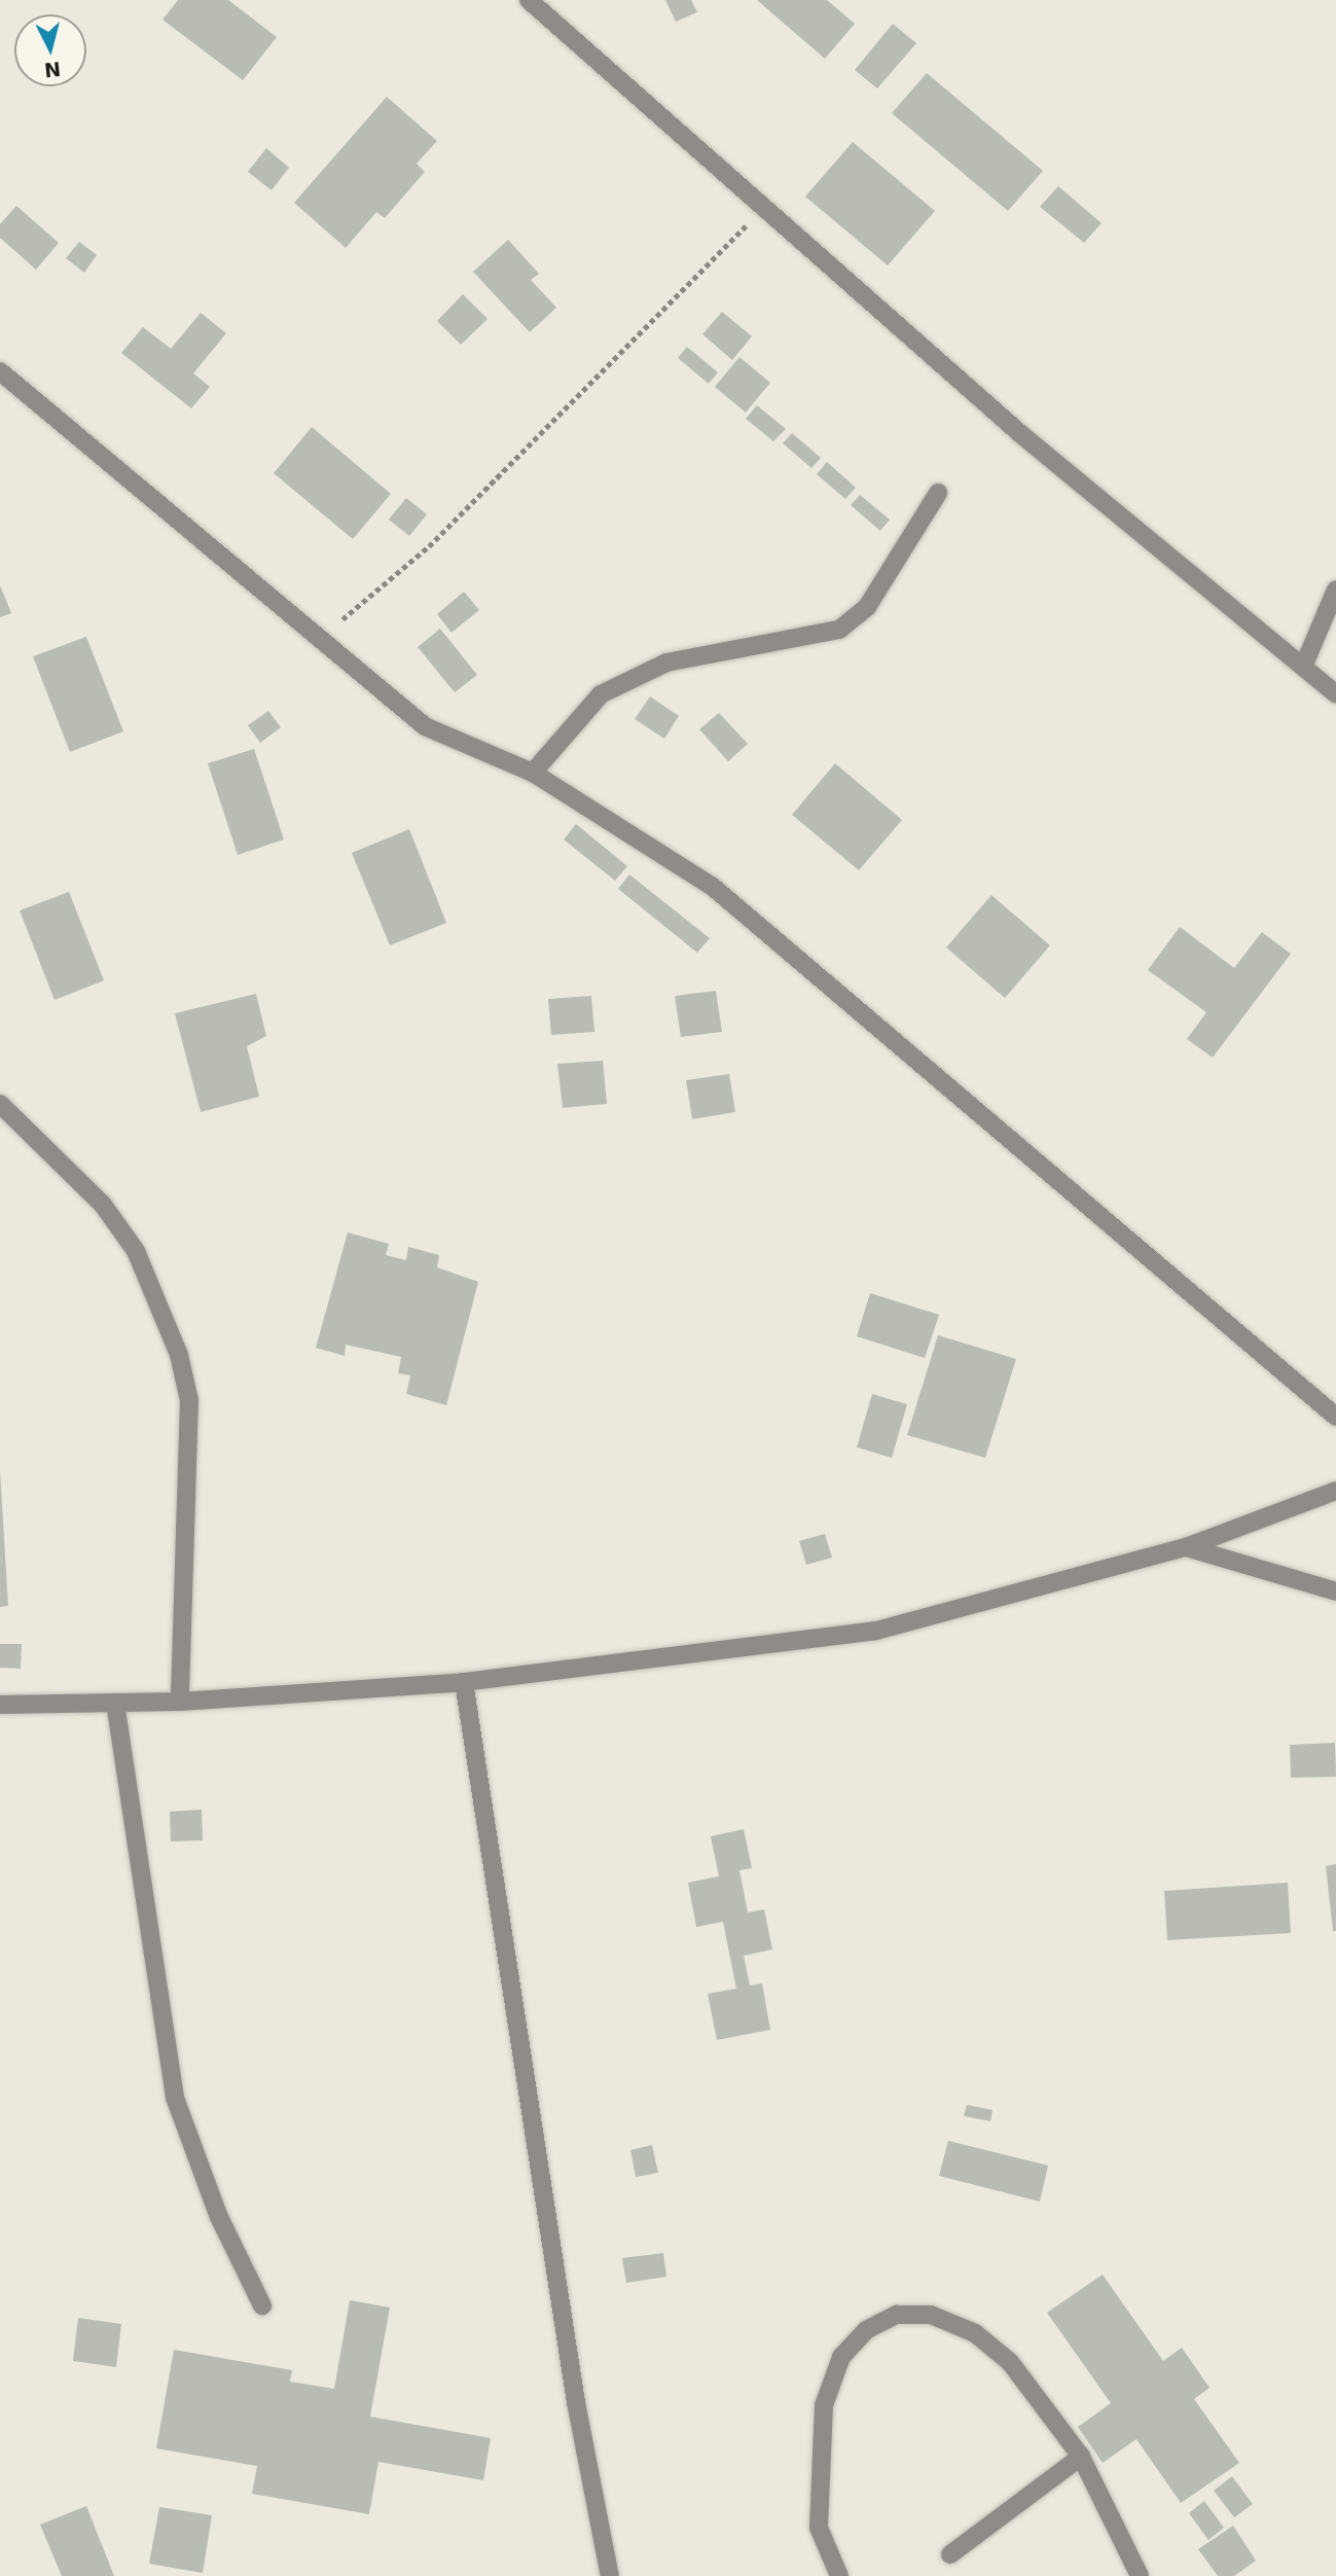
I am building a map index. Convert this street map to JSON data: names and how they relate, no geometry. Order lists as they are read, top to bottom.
{
  "north": "bottom"
}
